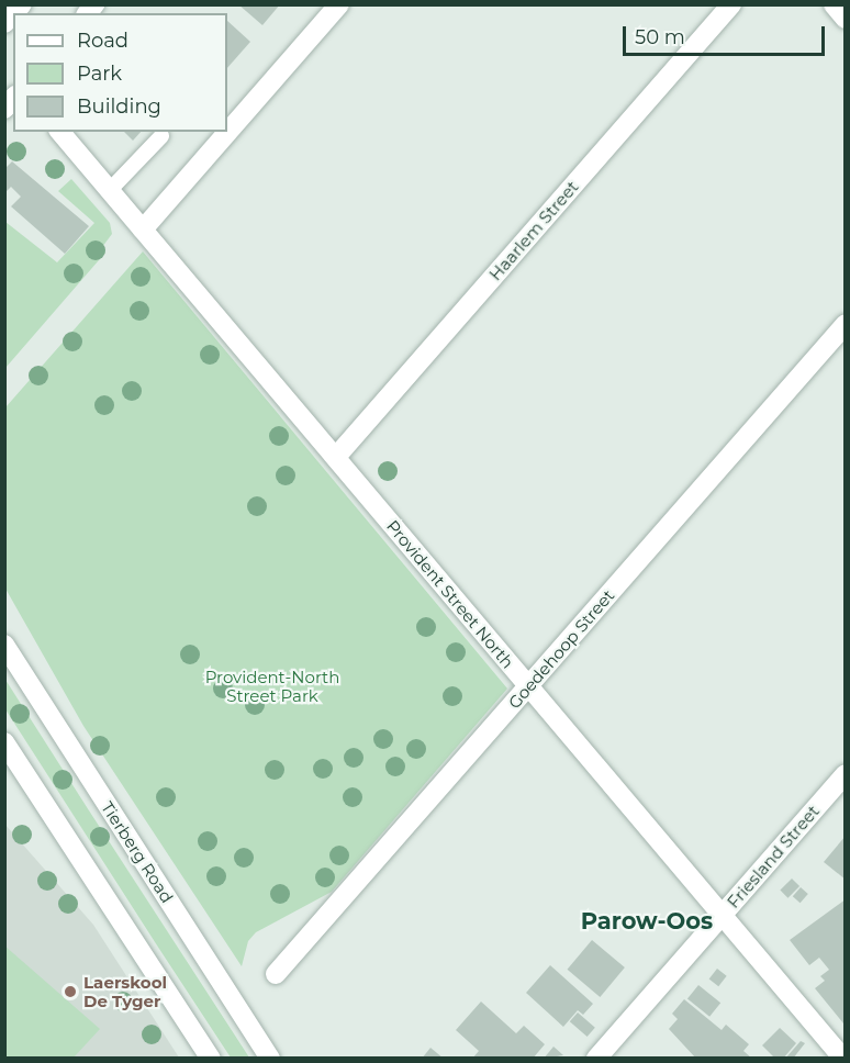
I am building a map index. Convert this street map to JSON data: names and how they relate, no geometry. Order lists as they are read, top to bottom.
{
  "streets": {
    "street": [
      "Haarlem Street",
      "Provident Street North",
      "Goedehoop Street",
      "Tierberg Road",
      "Friesland Street"
    ]
  },
  "crossings": [
    ["Haarlem Street", "Provident Street North"],
    ["Provident Street North", "Goedehoop Street"],
    ["Provident Street North", "Friesland Street"]
  ],
  "districts": ["Parow-Oos"],
  "parks": ["Provident-North Street Park"],
  "places": ["Laerskool De Tyger"],
  "legend": ["Road", "Park", "Building"],
  "scale_bar": "50 m"
}
